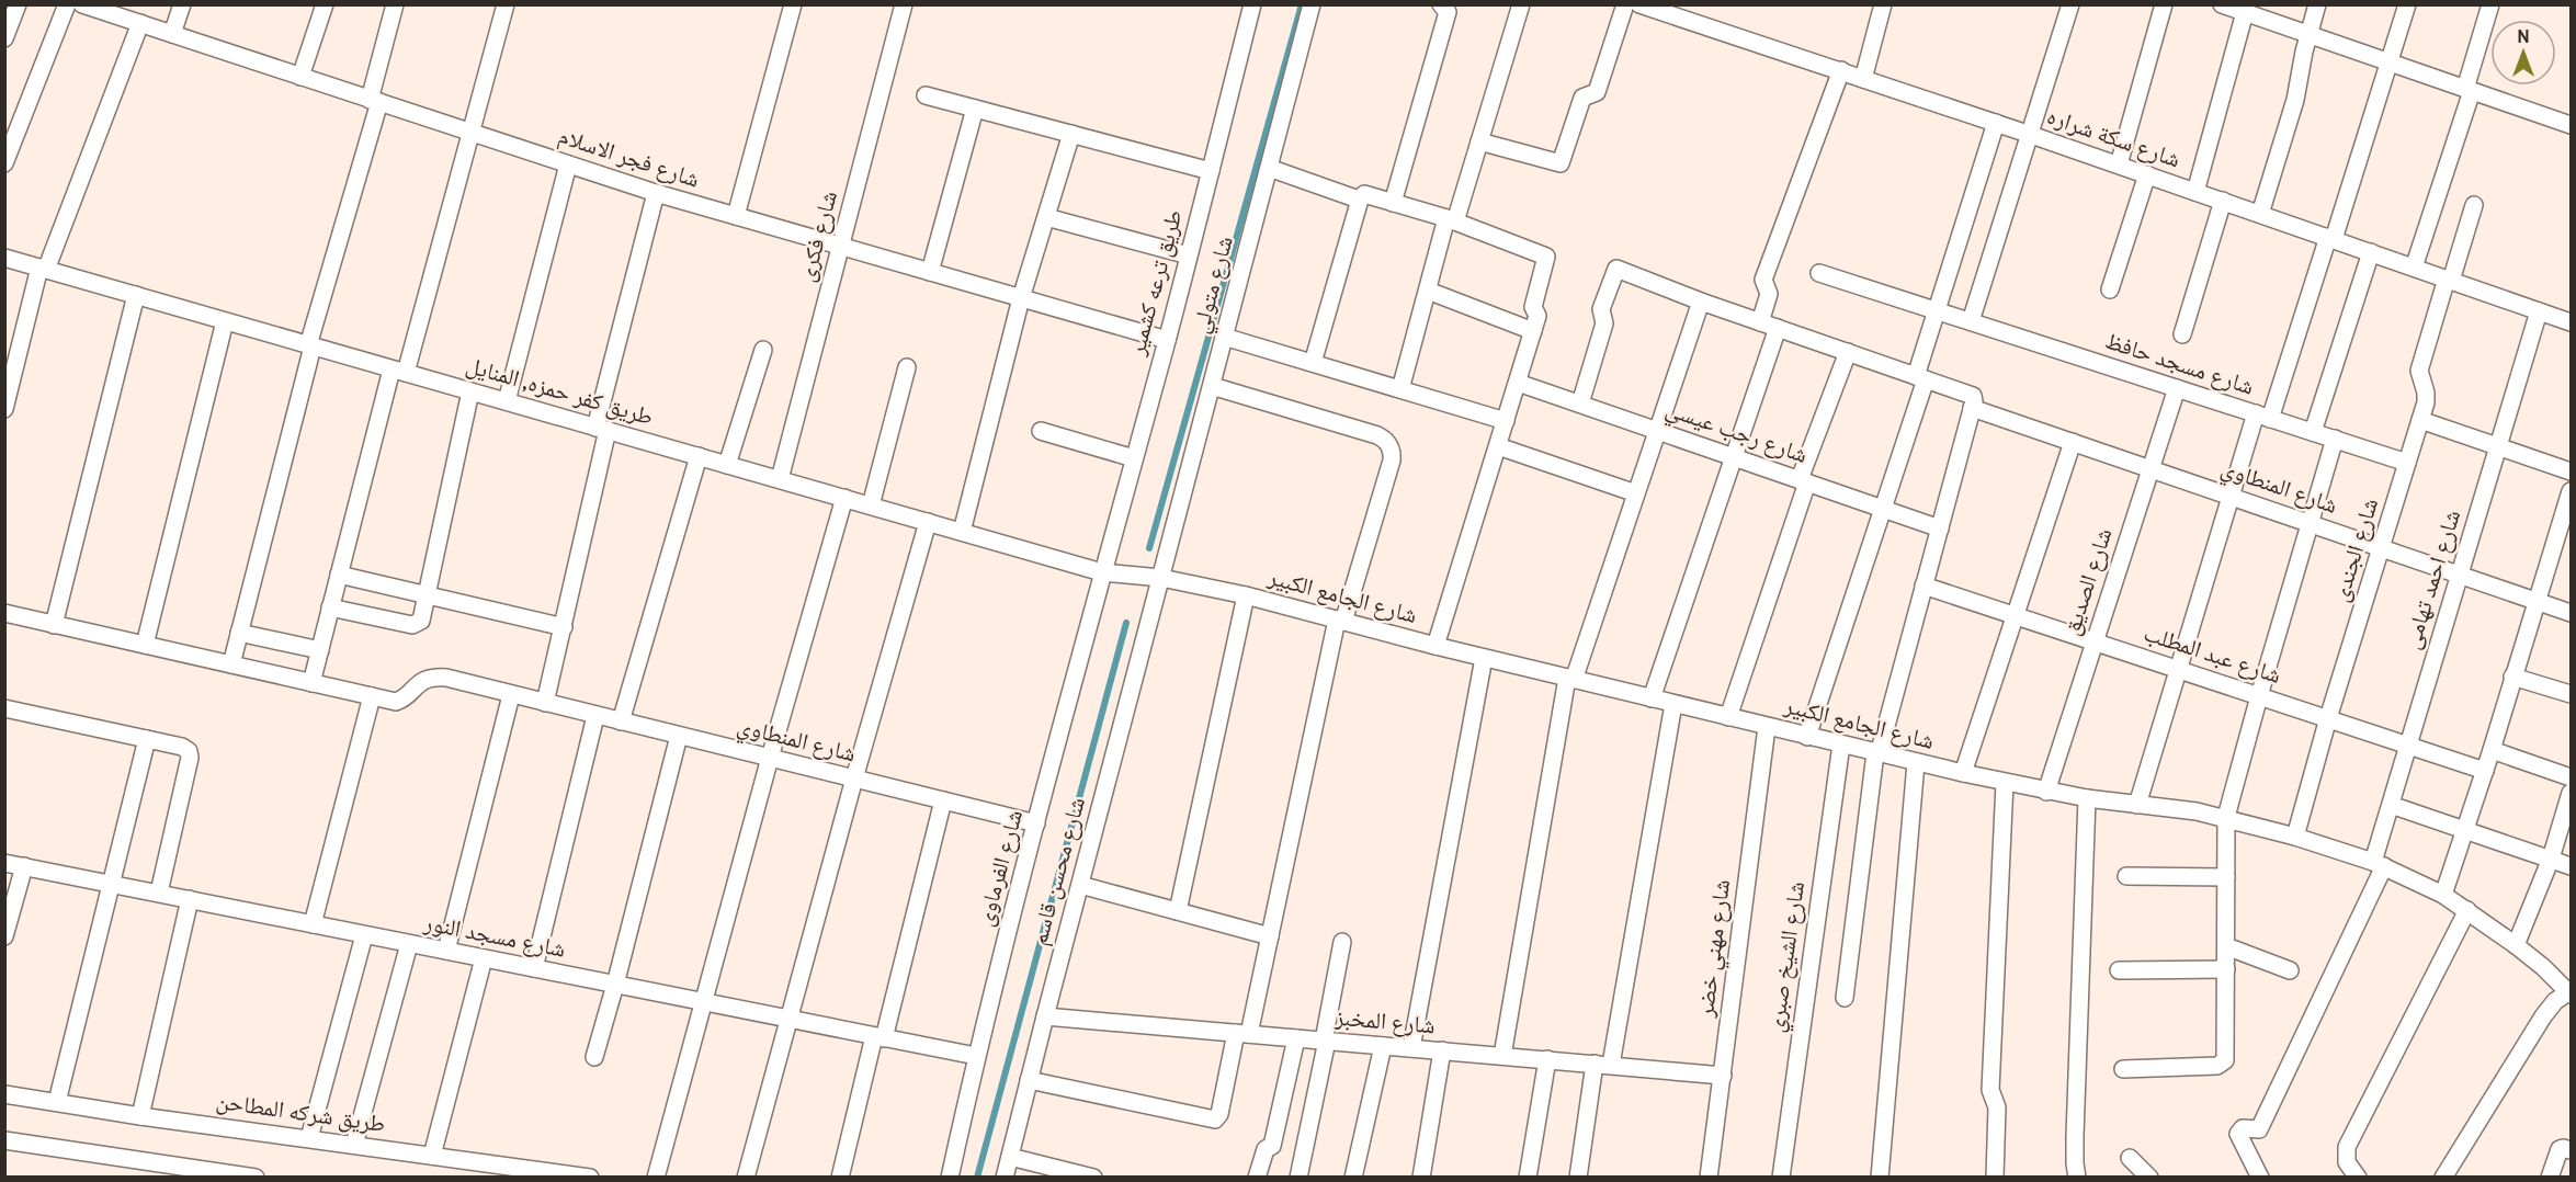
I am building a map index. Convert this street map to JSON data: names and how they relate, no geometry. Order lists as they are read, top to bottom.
{
  "streets": {
    "street": [
      "شارع سكة شراره",
      "شارع فجر الاسلام",
      "شارع فكرى",
      "طريق ترعه كشمير",
      "شارع متولي",
      "شارع مسجد حافظ",
      "طريق كفر حمزه, المنايل",
      "شارع رجب عيسي",
      "شارع المنطاوي",
      "شارع الجندى",
      "شارع احمد تهامى",
      "شارع الصديق",
      "شارع الجامع الكبير",
      "شارع عبد المطلب",
      "شارع الفرماوى",
      "شارع محسن قاسم",
      "شارع مسجد النور",
      "شارع مهني خضر",
      "شارع الشيخ صبري",
      "شارع المخبز",
      "طريق شركه المطاحن"
    ]
  },
  "crossings": [
    ["شارع سكة شراره", "شارع الجندى"],
    ["شارع سكة شراره", "شارع احمد تهامى"],
    ["شارع فجر الاسلام", "شارع فكرى"],
    ["شارع فجر الاسلام", "طريق ترعه كشمير"],
    ["شارع فكرى", "طريق كفر حمزه, المنايل"],
    ["طريق ترعه كشمير", "طريق كفر حمزه, المنايل"],
    ["طريق ترعه كشمير", "شارع الجامع الكبير"],
    ["طريق ترعه كشمير", "شارع الفرماوى"],
    ["شارع متولي", "شارع الجامع الكبير"],
    ["شارع متولي", "شارع محسن قاسم"],
    ["شارع مسجد حافظ", "شارع الجندى"],
    ["شارع مسجد حافظ", "شارع الصديق"],
    ["طريق كفر حمزه, المنايل", "شارع الجامع الكبير"],
    ["طريق كفر حمزه, المنايل", "شارع الفرماوى"],
    ["شارع المنطاوي", "شارع الجندى"],
    ["شارع المنطاوي", "شارع احمد تهامى"],
    ["شارع المنطاوي", "شارع الصديق"],
    ["شارع المنطاوي", "شارع الفرماوى"],
    ["شارع الجندى", "شارع الجامع الكبير"],
    ["شارع الجندى", "شارع عبد المطلب"],
    ["شارع احمد تهامى", "شارع الجامع الكبير"],
    ["شارع احمد تهامى", "شارع عبد المطلب"],
    ["شارع الصديق", "شارع الجامع الكبير"],
    ["شارع الصديق", "شارع عبد المطلب"],
    ["شارع الجامع الكبير", "شارع الفرماوى"],
    ["شارع الجامع الكبير", "شارع محسن قاسم"],
    ["شارع الجامع الكبير", "شارع مهني خضر"],
    ["شارع الجامع الكبير", "شارع الشيخ صبري"],
    ["شارع الفرماوى", "شارع مسجد النور"],
    ["شارع محسن قاسم", "شارع المخبز"],
    ["شارع مهني خضر", "شارع المخبز"]
  ],
  "north": "top"
}
